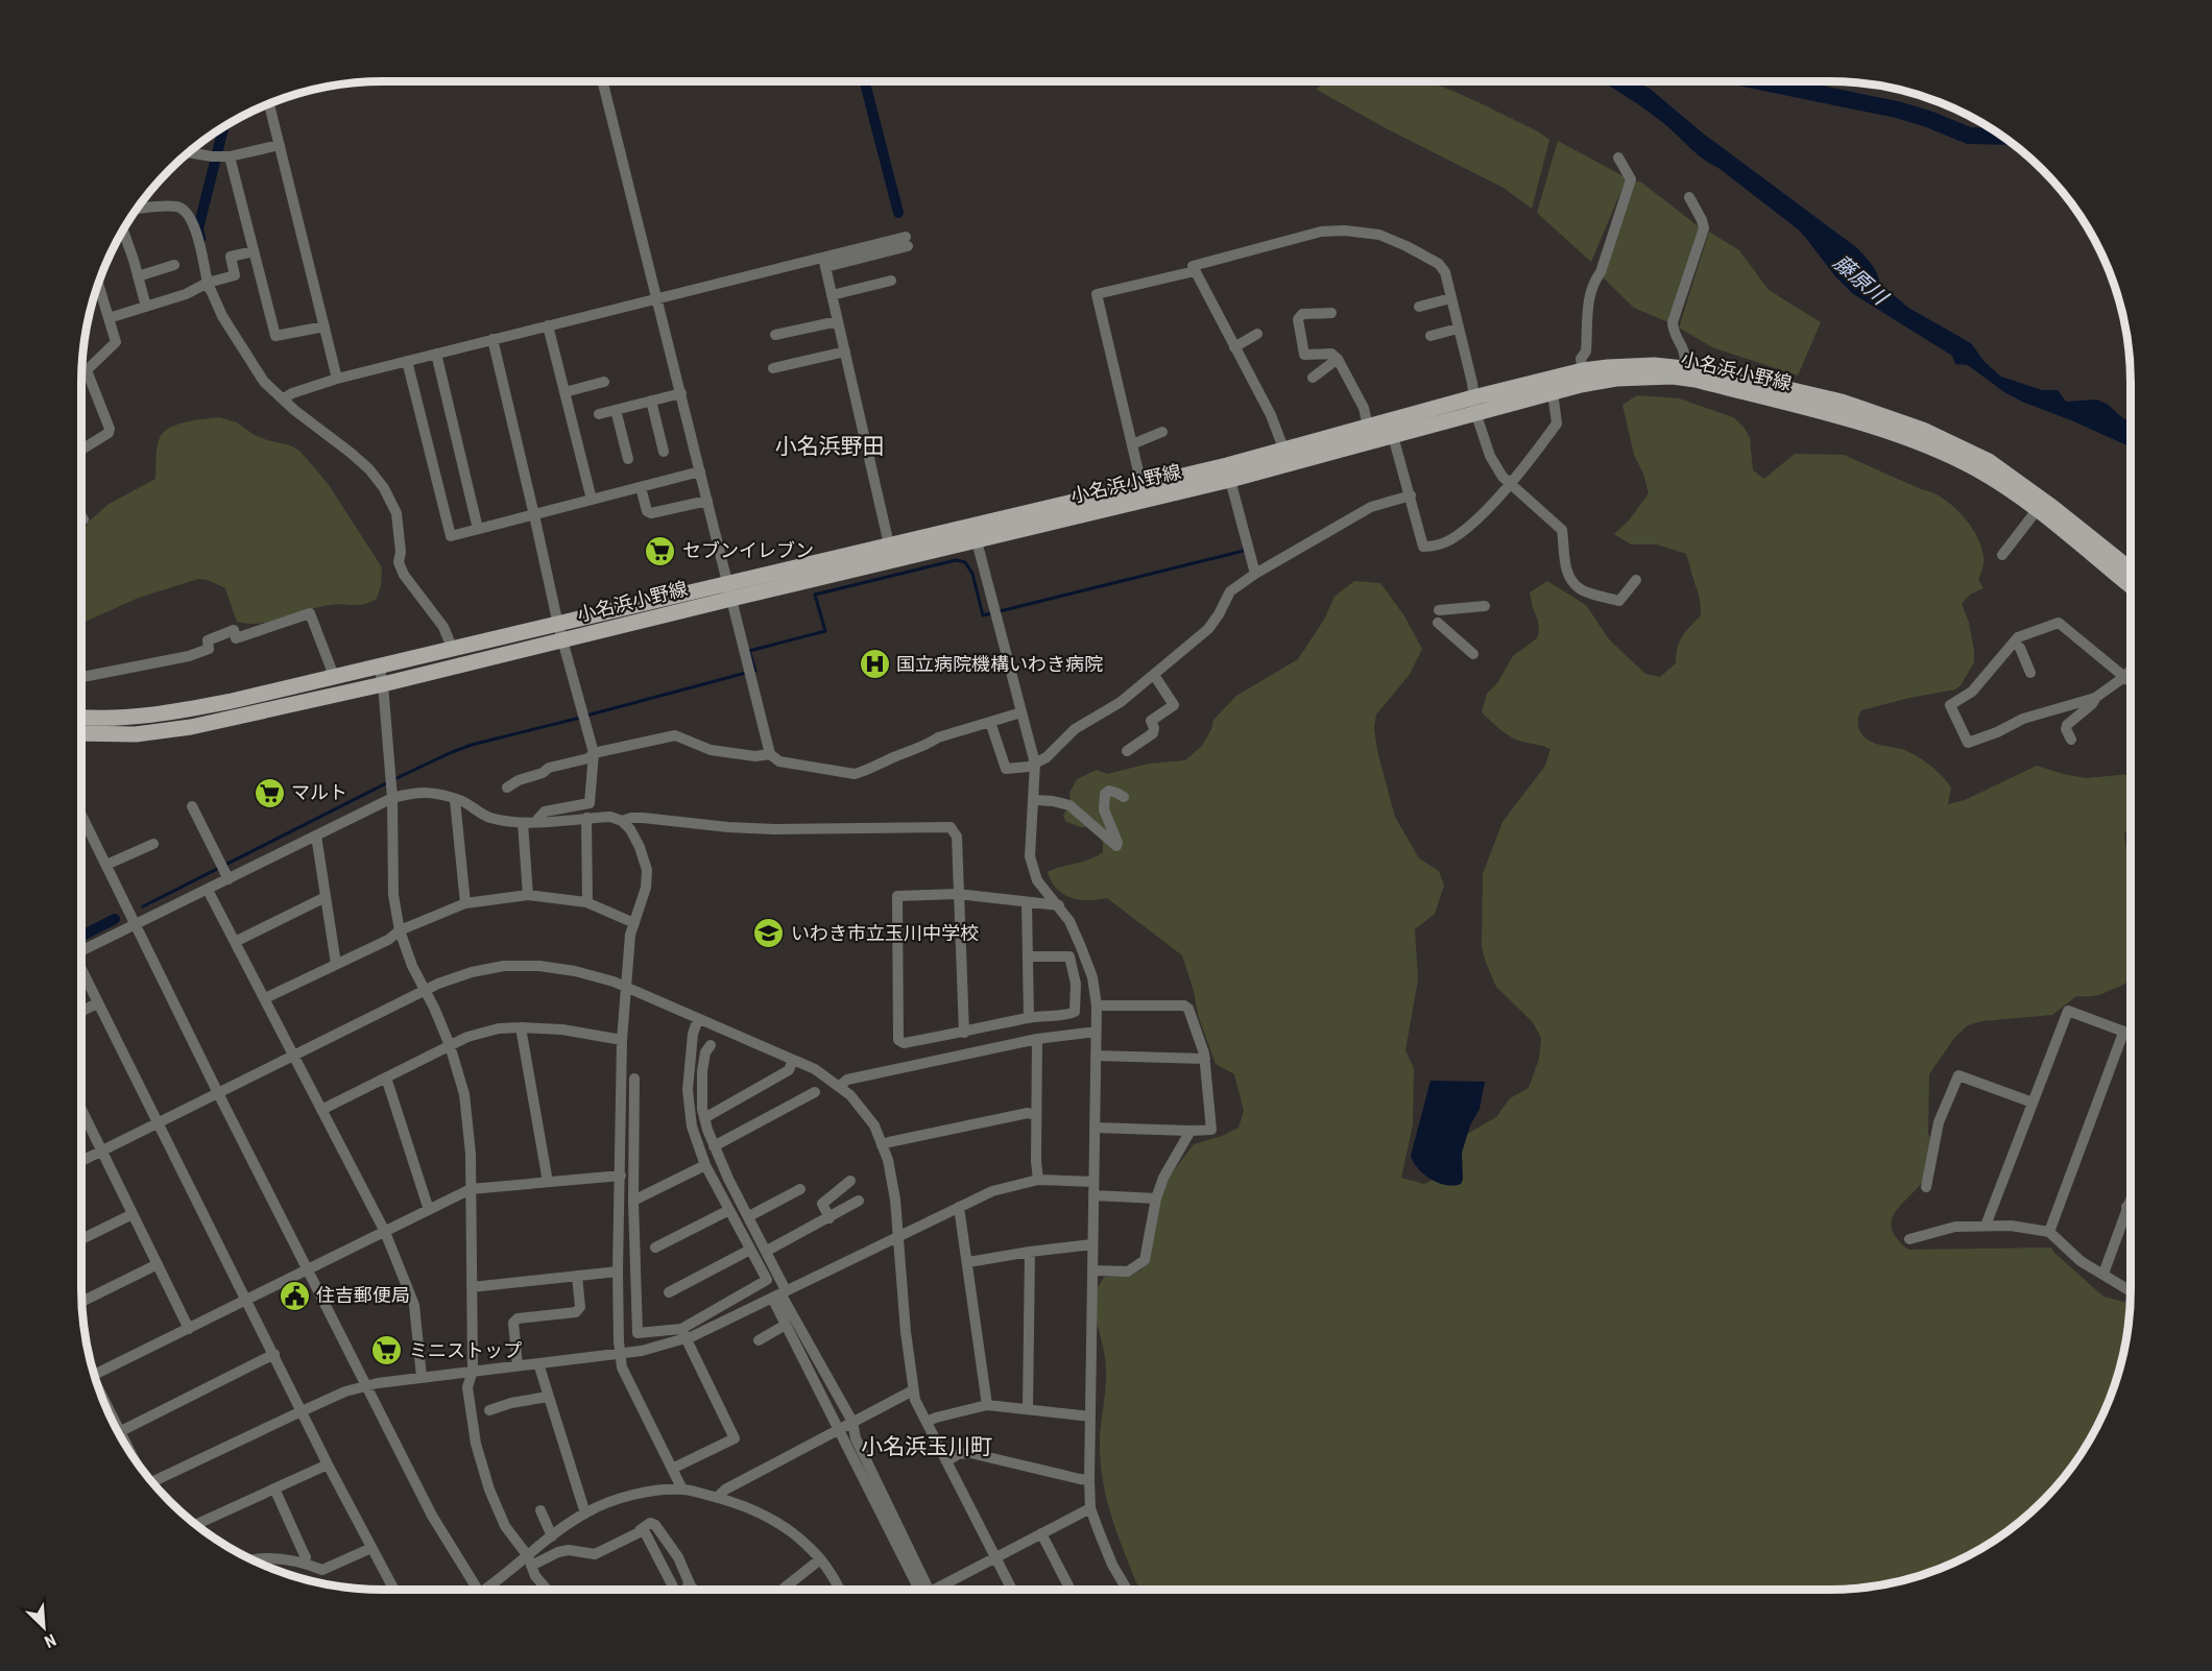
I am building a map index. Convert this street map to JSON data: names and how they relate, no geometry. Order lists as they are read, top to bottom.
{
  "streets": {
    "main road": ["小名浜小野線"]
  },
  "districts": ["小名浜野田", "小名浜玉川町"],
  "water": ["藤原川"],
  "places": {
    "supermarket": ["セブンイレブン", "マルト", "ミニストップ"],
    "hospital": ["国立病院機構いわき病院"],
    "school or university": ["いわき市立玉川中学校"],
    "public building": ["住吉郵便局"]
  },
  "north": "bottom right"
}
